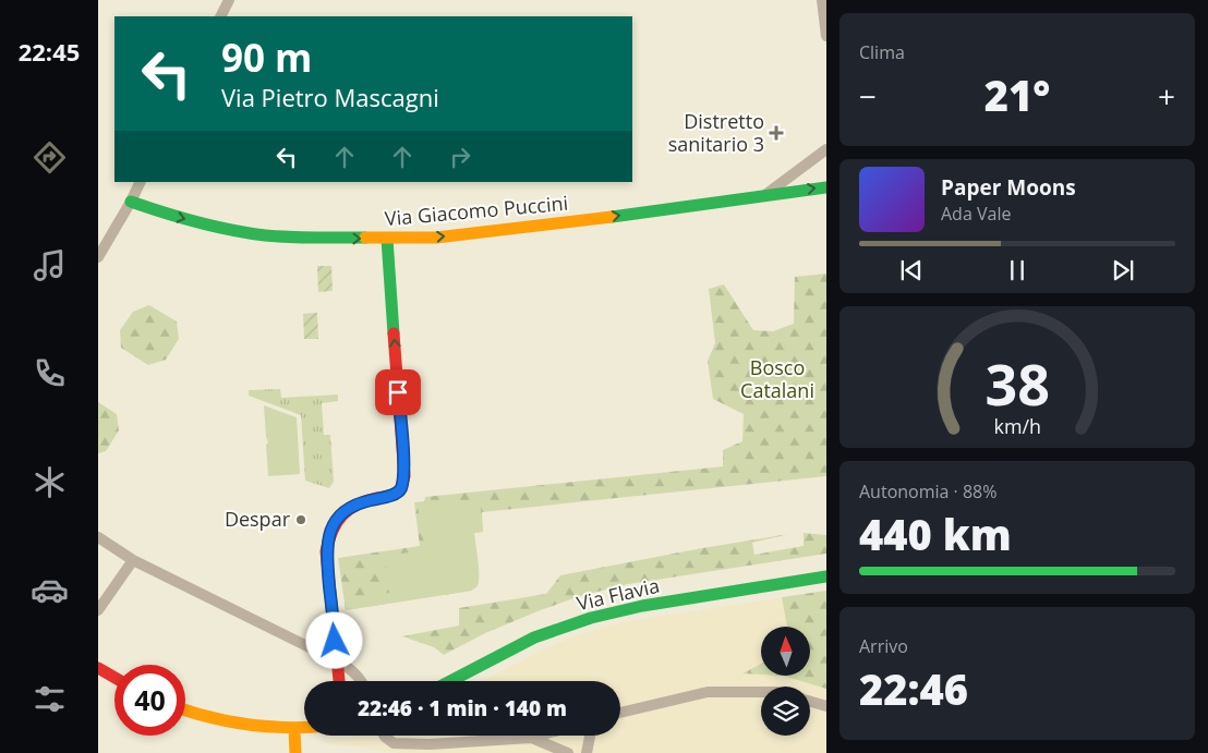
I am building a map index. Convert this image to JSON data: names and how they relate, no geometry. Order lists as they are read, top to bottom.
{
  "streets": {
    "street": ["Via Giacomo Puccini", "Via Flavia"]
  },
  "one_way": ["Via Giacomo Puccini"],
  "parks": ["Bosco Catalani"],
  "places": {
    "health": ["Distretto sanitario 3"],
    "other": ["Despar"]
  },
  "north": "top",
  "page": {
    "tabs": "22:45",
    "tile": [
      "Clima",
      ["Autonomia · 88%", "440 km"],
      ["Arrivo", "22:46"]
    ],
    "turn": ["90 m", "Via Pietro Mascagni"],
    "heat": ["−", "21°", "+"],
    "song": ["Paper Moons", "Ada Vale"],
    "limit": "40",
    "trip": "22:46 · 1 min · 140 m",
    "gauge": ["38", "km/h"]
  }
}
